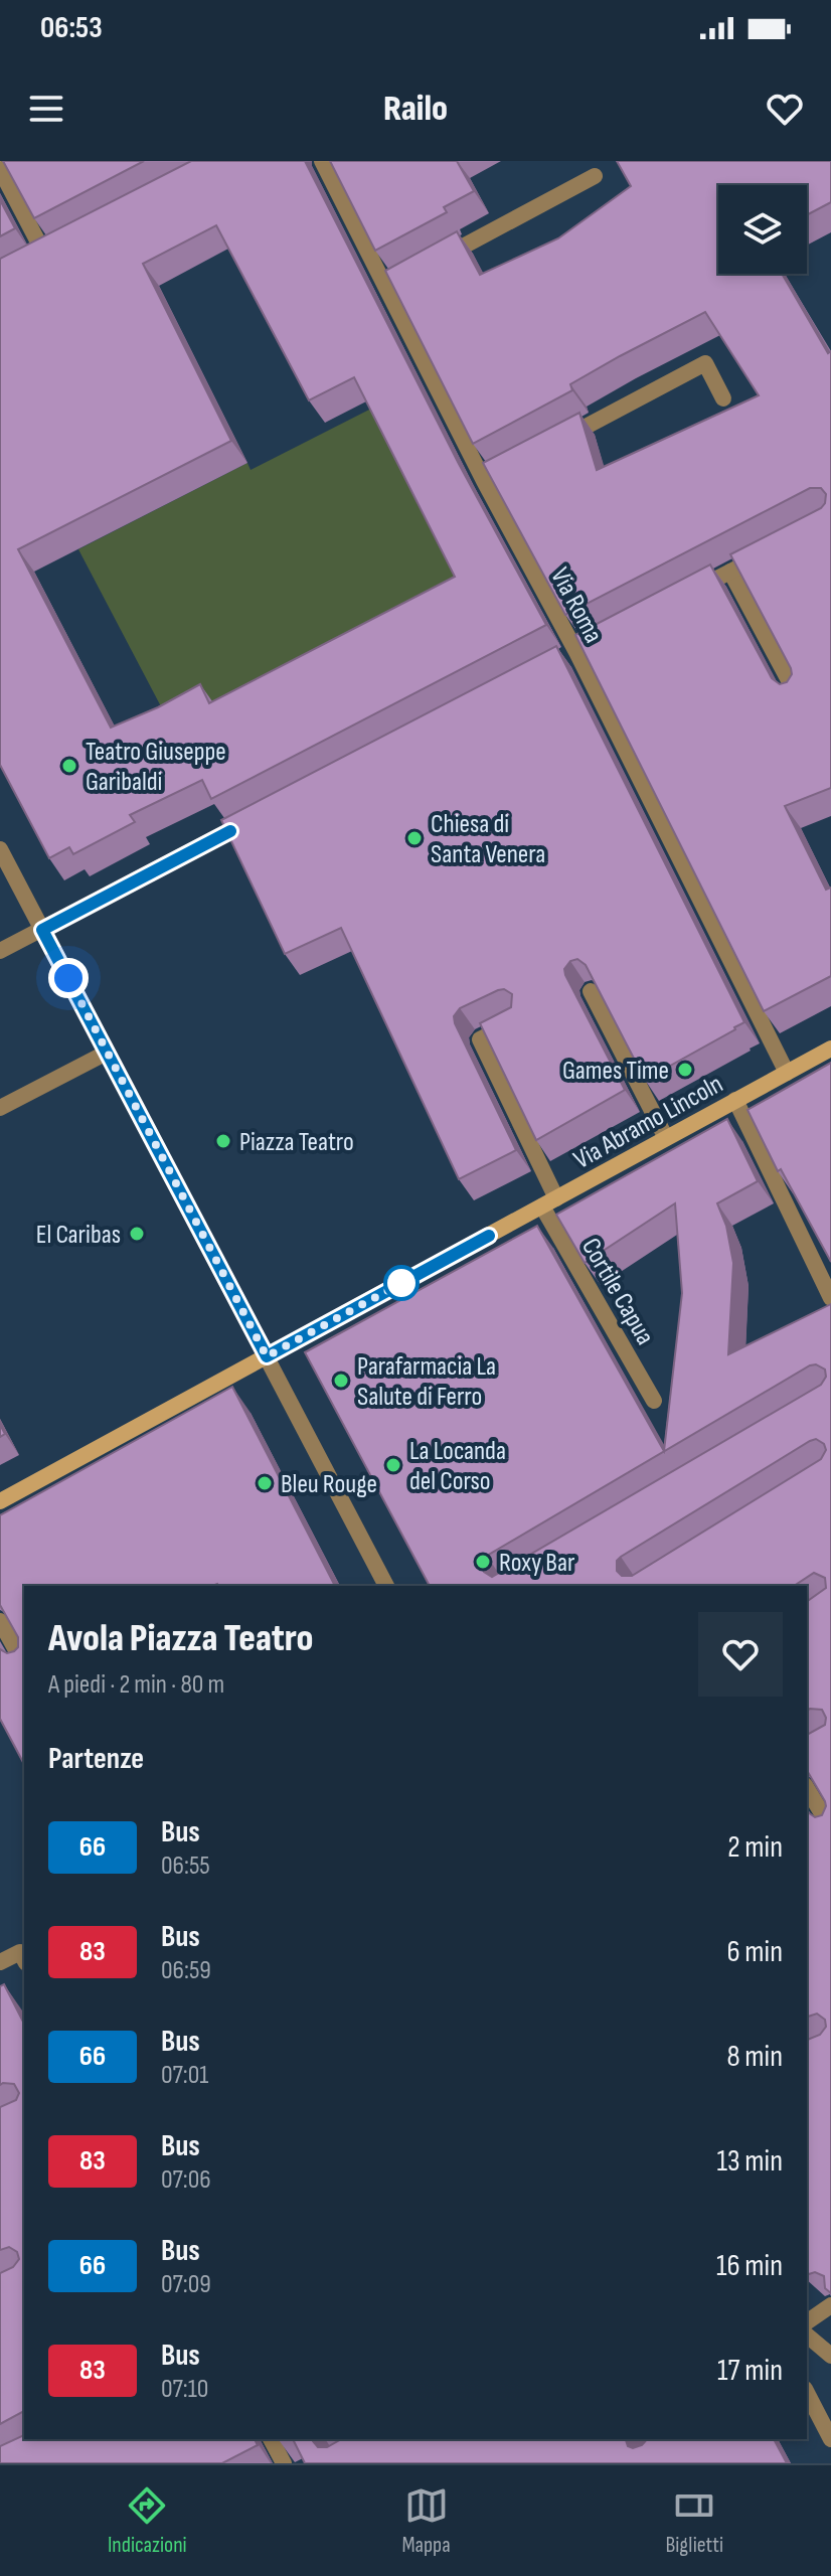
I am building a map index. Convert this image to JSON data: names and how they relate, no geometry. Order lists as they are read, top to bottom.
{
  "streets": {
    "main road": ["Via Abramo Lincoln"],
    "street": ["Via Roma", "Cortile Capua"]
  },
  "crossings": [
    ["Via Roma", "Via Abramo Lincoln"],
    ["Via Abramo Lincoln", "Cortile Capua"]
  ],
  "places": [
    "Teatro Giuseppe Garibaldi",
    "Chiesa di Santa Venera",
    "Games Time",
    "Piazza Teatro",
    "El Caribas",
    "Parafarmacia La Salute di Ferro",
    "La Locanda del Corso",
    "Bleu Rouge",
    "Roxy Bar"
  ],
  "lines": ["bus line 66"],
  "page": {
    "status": "06:53",
    "header": "Railo",
    "heading": [
      ["Avola Piazza Teatro", "A piedi · 2 min · 80 m"],
      "Partenze"
    ],
    "list": [
      {
        "mark": "66",
        "name": "Bus",
        "note": "06:55",
        "value": "2 min"
      },
      {
        "mark": "83",
        "name": "Bus",
        "note": "06:59",
        "value": "6 min"
      },
      {
        "mark": "66",
        "name": "Bus",
        "note": "07:01",
        "value": "8 min"
      },
      {
        "mark": "83",
        "name": "Bus",
        "note": "07:06",
        "value": "13 min"
      },
      {
        "mark": "66",
        "name": "Bus",
        "note": "07:09",
        "value": "16 min"
      },
      {
        "mark": "83",
        "name": "Bus",
        "note": "07:10",
        "value": "17 min"
      }
    ],
    "tabs": ["Indicazioni", "Mappa", "Biglietti"]
  }
}
